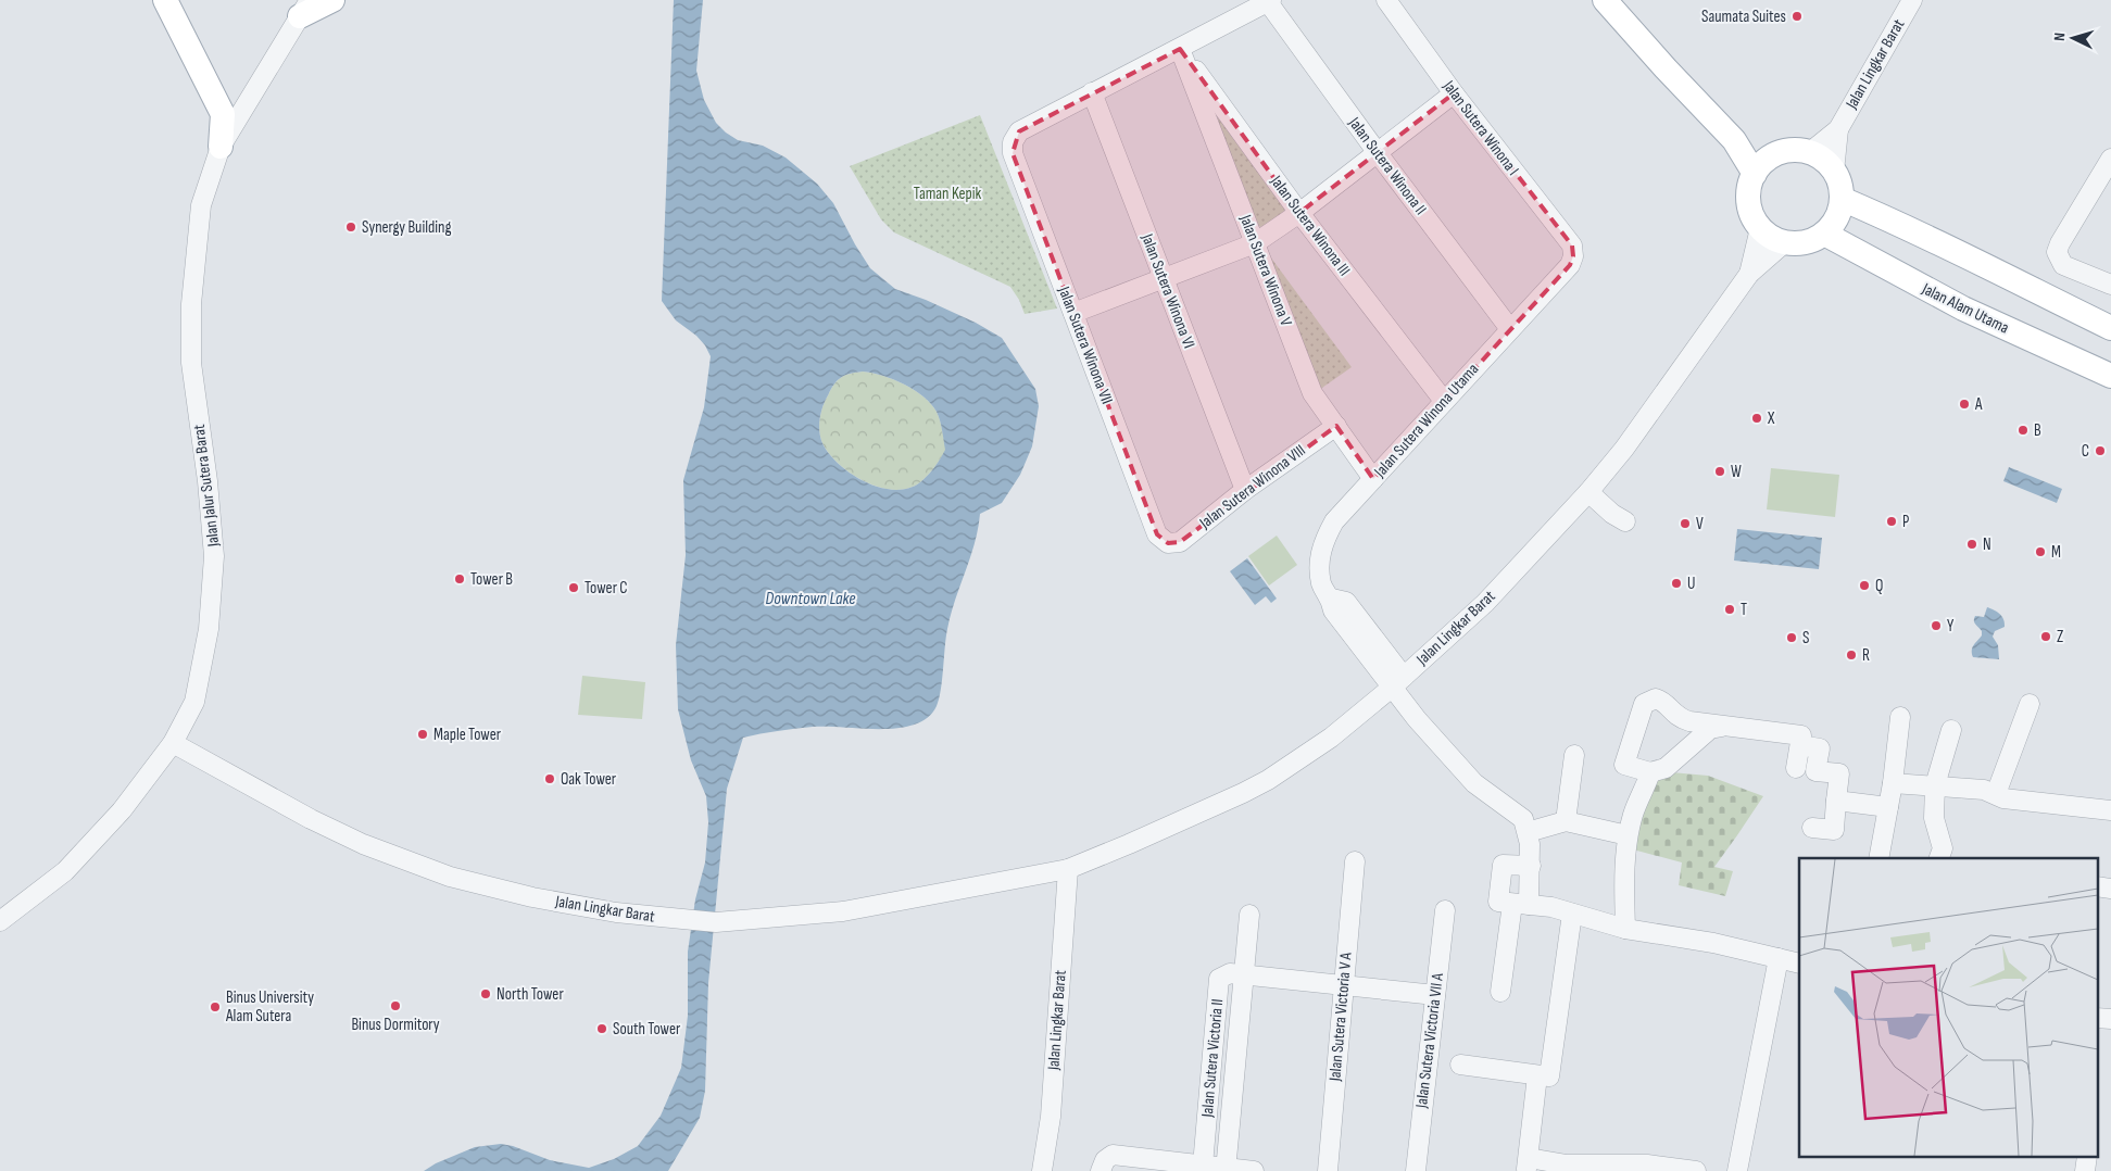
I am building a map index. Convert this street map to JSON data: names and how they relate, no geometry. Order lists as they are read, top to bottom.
{
  "streets": {
    "main road": ["Jalan Alam Utama"],
    "street": [
      "Jalan Lingkar Barat",
      "Jalan Sutera Winona I",
      "Jalan Sutera Winona II",
      "Jalan Sutera Winona III",
      "Jalan Sutera Winona V",
      "Jalan Sutera Winona VI",
      "Jalan Sutera Winona VII",
      "Jalan Sutera Winona Utama",
      "Jalan Jalur Sutera Barat",
      "Jalan Sutera Winona VIII",
      "Jalan Sutera Victoria V A",
      "Jalan Sutera Victoria VII A",
      "Jalan Sutera Victoria II"
    ]
  },
  "crossings": [
    ["Jalan Lingkar Barat", "Jalan Alam Utama"],
    ["Jalan Lingkar Barat", "Jalan Sutera Winona Utama"],
    ["Jalan Lingkar Barat", "Jalan Jalur Sutera Barat"],
    ["Jalan Sutera Winona I", "Jalan Sutera Winona Utama"],
    ["Jalan Sutera Winona II", "Jalan Sutera Winona Utama"],
    ["Jalan Sutera Winona III", "Jalan Sutera Winona V"],
    ["Jalan Sutera Winona III", "Jalan Sutera Winona Utama"],
    ["Jalan Sutera Winona V", "Jalan Sutera Winona Utama"],
    ["Jalan Sutera Winona V", "Jalan Sutera Winona VIII"],
    ["Jalan Sutera Winona VI", "Jalan Sutera Winona VII"],
    ["Jalan Sutera Winona VI", "Jalan Sutera Winona VIII"],
    ["Jalan Sutera Winona VII", "Jalan Sutera Winona VIII"]
  ],
  "water": ["Downtown Lake"],
  "parks": ["Taman Kepik"],
  "places": [
    "Saumata Suites",
    "Synergy Building",
    "A",
    "X",
    "B",
    "C",
    "W",
    "P",
    "V",
    "N",
    "M",
    "Tower B",
    "U",
    "Q",
    "Tower C",
    "T",
    "Y",
    "Z",
    "S",
    "R",
    "Maple Tower",
    "Oak Tower",
    "North Tower",
    "Binus Dormitory",
    "Binus University Alam Sutera",
    "South Tower"
  ],
  "north": "left"
}
